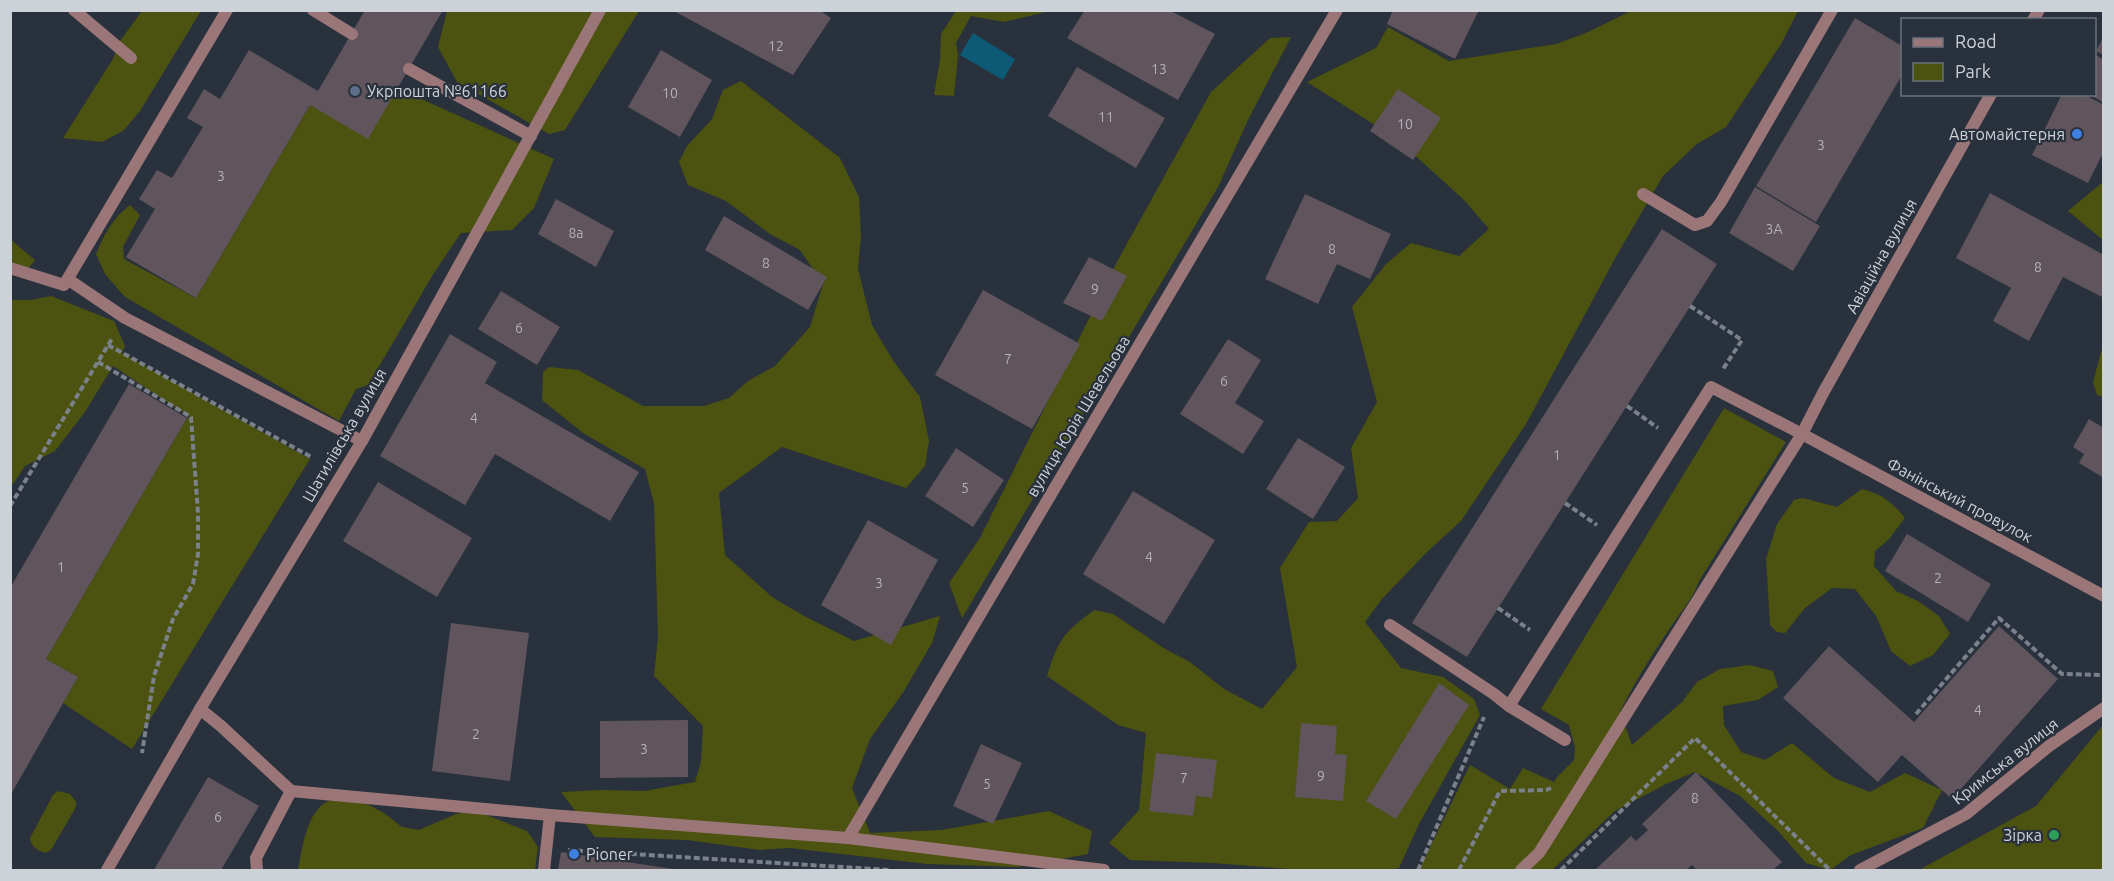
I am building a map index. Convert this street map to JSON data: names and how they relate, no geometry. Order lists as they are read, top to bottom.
{
  "streets": {
    "street": [
      "Авіаційна вулиця",
      "вулиця Юрія Шевельова",
      "Шатилівська вулиця",
      "Фанінський провулок",
      "Кримська вулиця"
    ]
  },
  "crossings": [
    ["Авіаційна вулиця", "Фанінський провулок"]
  ],
  "places": [
    "Укрпошта №61166",
    "Автомайстерня",
    "Зірка",
    "Pioner"
  ],
  "house_numbers": [
    "12",
    "13",
    "10",
    "11",
    "10",
    "3",
    "3",
    "3А",
    "8а",
    "8",
    "8",
    "8",
    "9",
    "6",
    "7",
    "6",
    "4",
    "1",
    "5",
    "4",
    "1",
    "2",
    "3",
    "4",
    "2",
    "3",
    "9",
    "7",
    "5",
    "8",
    "6"
  ],
  "legend": ["Road", "Park"]
}
